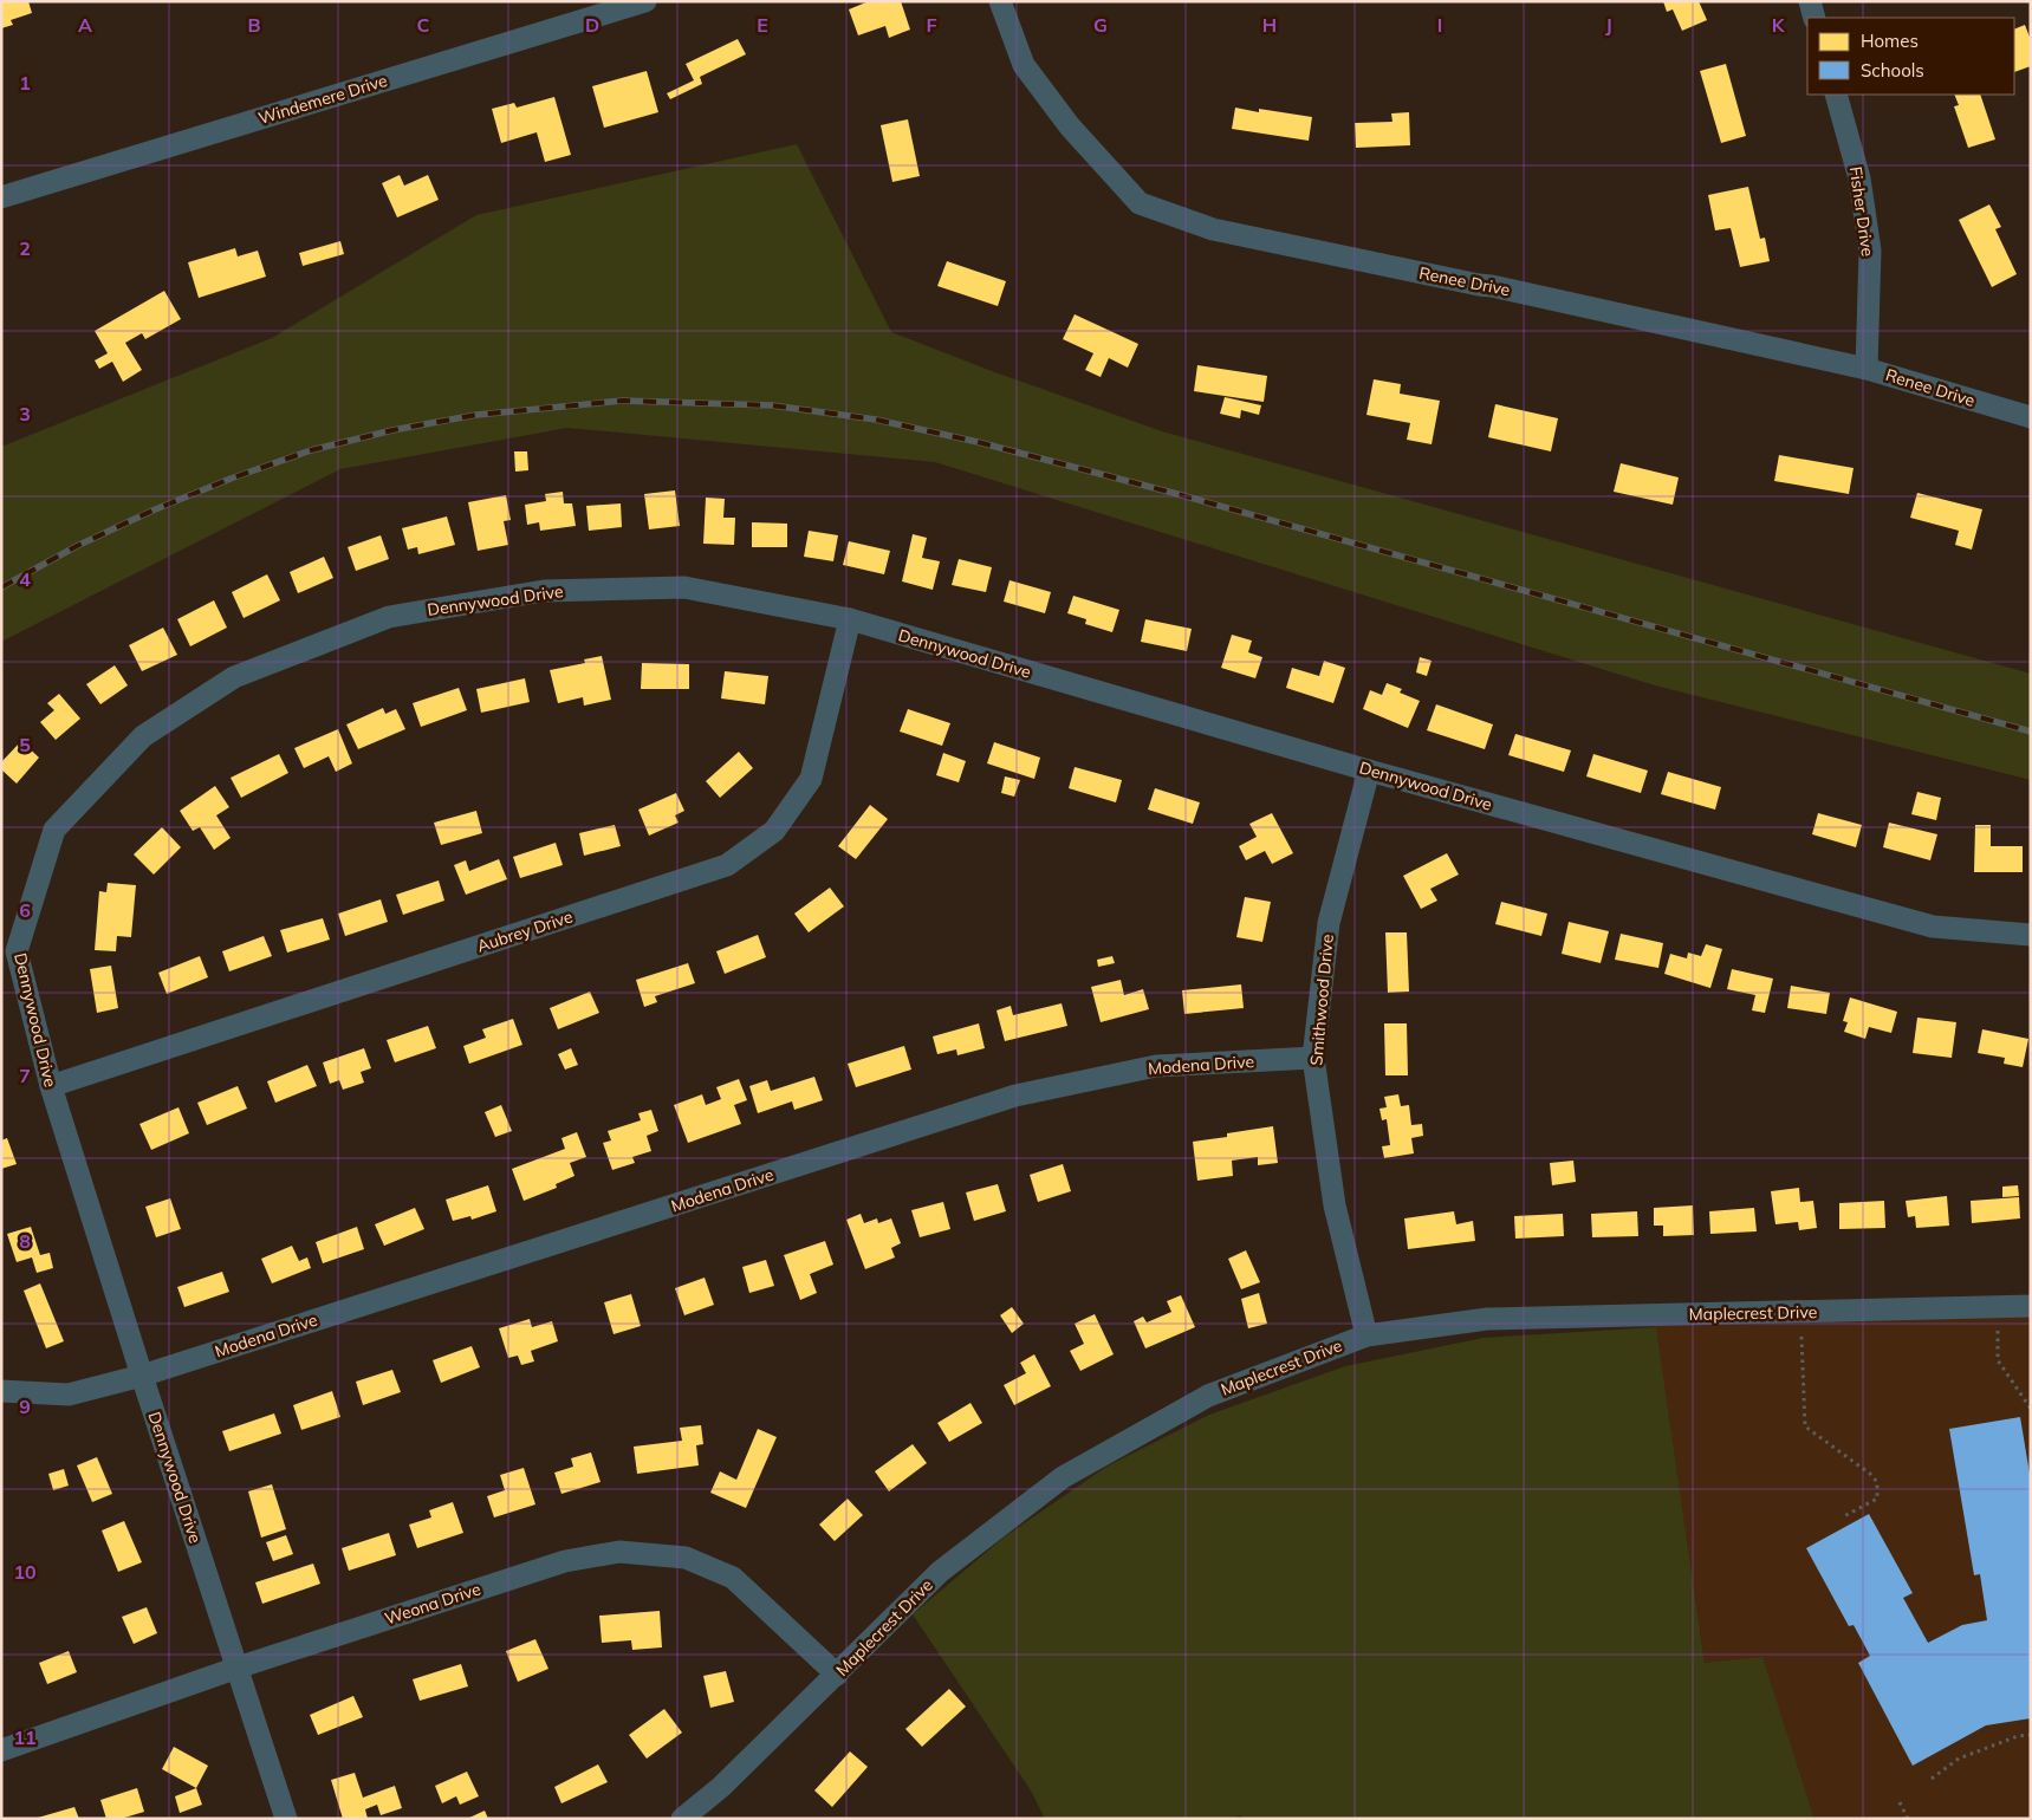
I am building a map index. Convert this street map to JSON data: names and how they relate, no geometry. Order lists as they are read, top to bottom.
{
  "streets": {
    "street": [
      "Windemere Drive",
      "Fisher Drive",
      "Renee Drive",
      "Dennywood Drive",
      "Aubrey Drive",
      "Smithwood Drive",
      "Modena Drive",
      "Maplecrest Drive",
      "Weona Drive"
    ]
  },
  "crossings": [
    ["Fisher Drive", "Renee Drive"],
    ["Dennywood Drive", "Aubrey Drive"],
    ["Dennywood Drive", "Smithwood Drive"],
    ["Dennywood Drive", "Modena Drive"],
    ["Dennywood Drive", "Weona Drive"],
    ["Smithwood Drive", "Modena Drive"],
    ["Smithwood Drive", "Maplecrest Drive"],
    ["Maplecrest Drive", "Weona Drive"]
  ],
  "legend": ["Homes", "Schools"],
  "grid": {
    "columns": [
      "A",
      "B",
      "C",
      "D",
      "E",
      "F",
      "G",
      "H",
      "I",
      "J",
      "K"
    ],
    "rows": [
      "1",
      "2",
      "3",
      "4",
      "5",
      "6",
      "7",
      "8",
      "9",
      "10",
      "11"
    ]
  }
}
